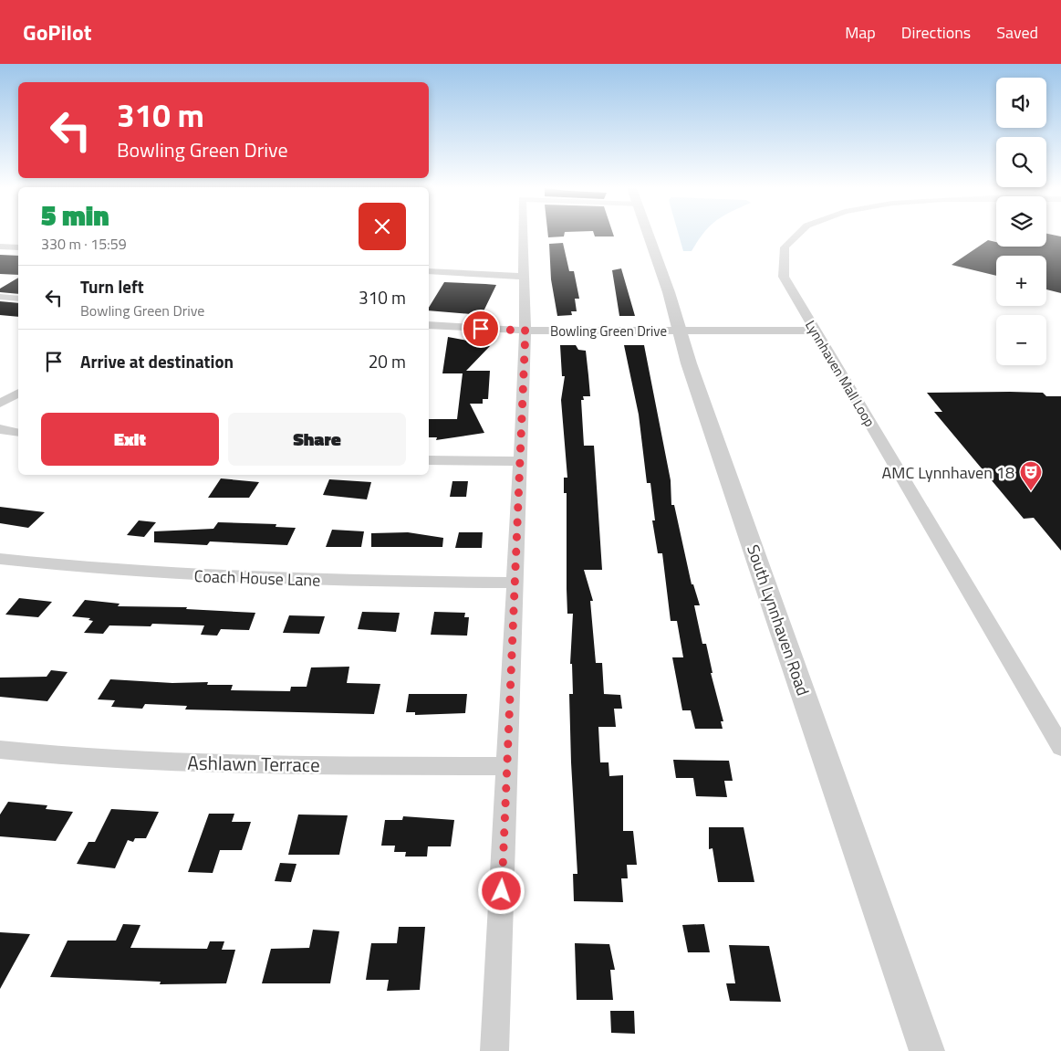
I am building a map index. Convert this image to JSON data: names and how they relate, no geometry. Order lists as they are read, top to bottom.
{
  "streets": {
    "street": [
      "Bowling Green Drive",
      "Lynnhaven Mall Loop",
      "Coach House Lane",
      "South Lynnhaven Road",
      "Ashlawn Terrace"
    ]
  },
  "crossings": [
    ["Bowling Green Drive", "South Lynnhaven Road"]
  ],
  "places": {
    "theatre": ["AMC Lynnhaven 18"]
  },
  "page": {
    "header": "GoPilot",
    "nav": ["Map", "Directions", "Saved"],
    "map_buttons": ["+", "−"],
    "turn": ["310 m", "Bowling Green Drive"],
    "heading": ["5 min", "330 m · 15:59"],
    "list": [
      {
        "name": "Turn left",
        "note": "Bowling Green Drive",
        "value": "310 m"
      },
      {
        "name": "Arrive at destination",
        "value": "20 m"
      }
    ],
    "buttons": ["Exit", "Share"]
  }
}
